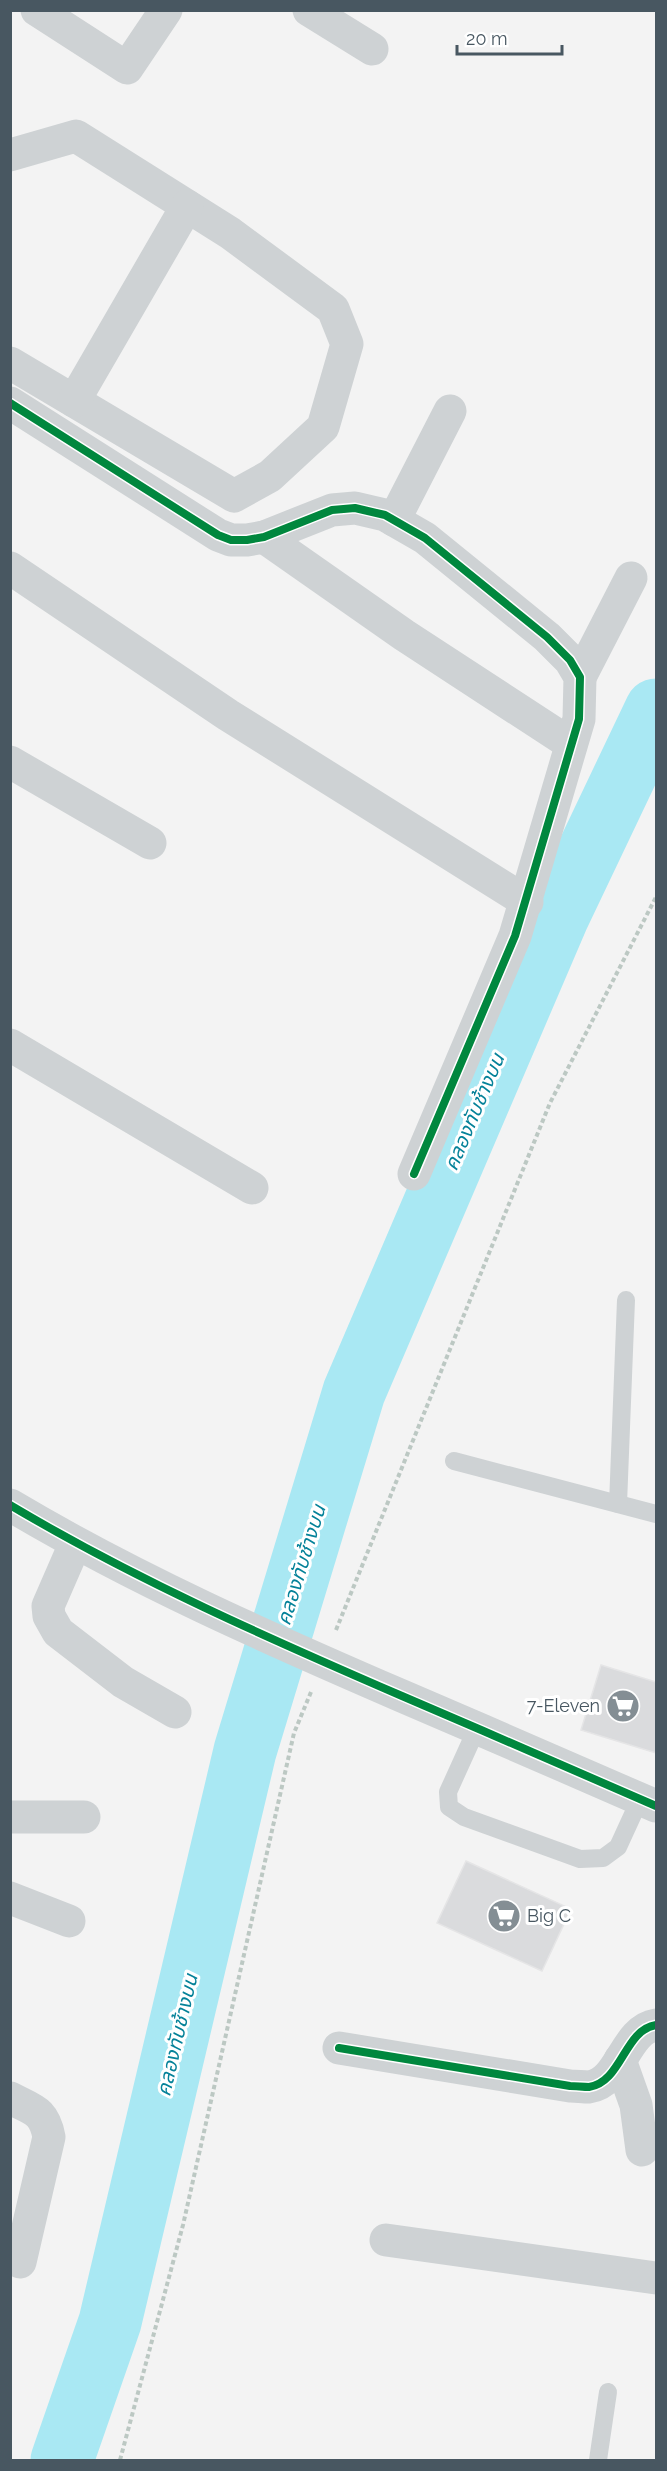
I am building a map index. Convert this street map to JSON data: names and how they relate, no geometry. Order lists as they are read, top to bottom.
{
  "water": ["คลองทับช้างบน"],
  "places": {
    "supermarket": ["7-Eleven", "Big C"]
  },
  "scale_bar": "20 m"
}
